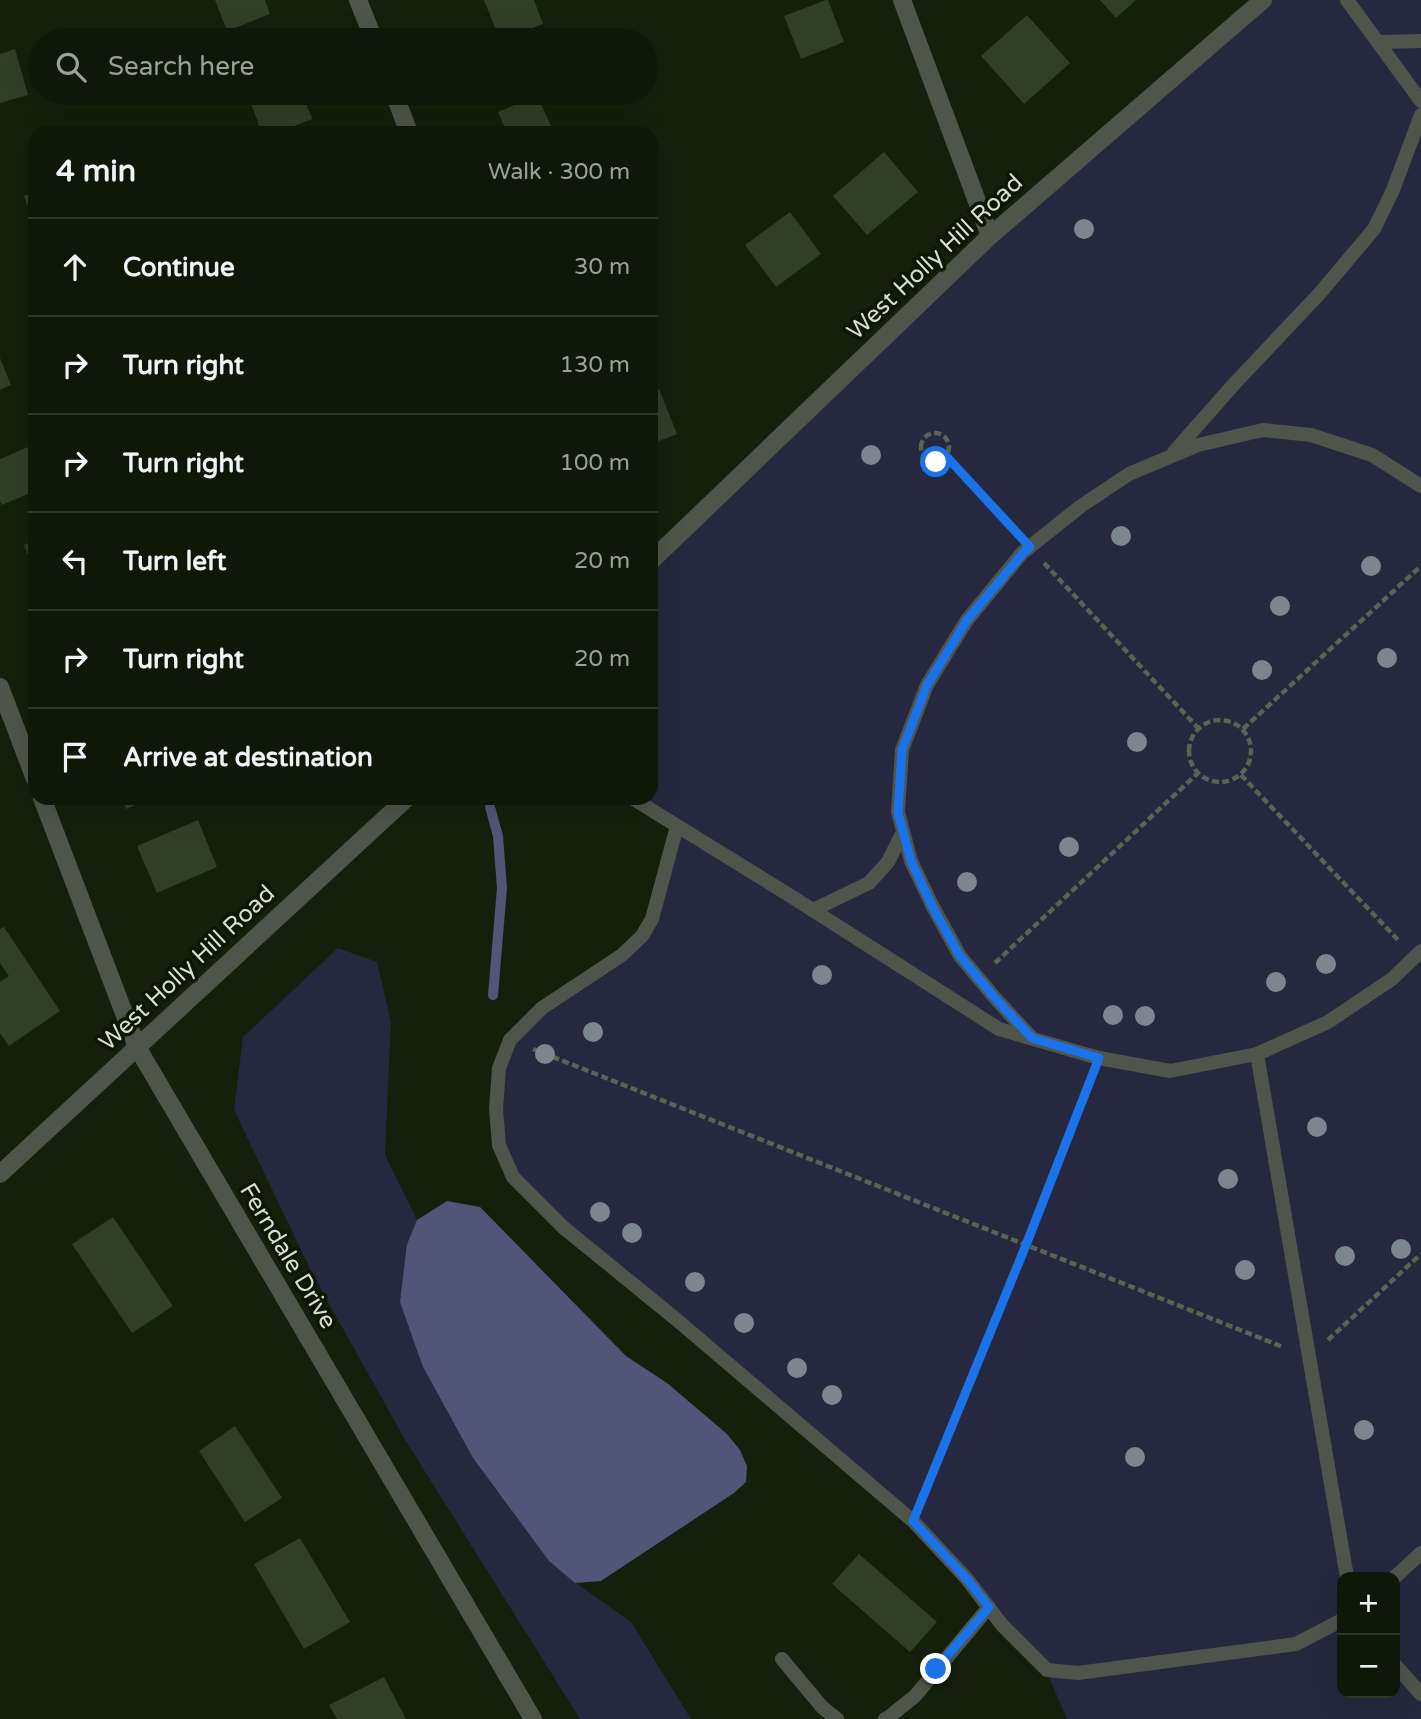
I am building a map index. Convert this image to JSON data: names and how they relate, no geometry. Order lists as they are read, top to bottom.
{
  "streets": {
    "street": ["West Holly Hill Road", "Ferndale Drive"]
  },
  "crossings": [
    ["West Holly Hill Road", "Ferndale Drive"]
  ],
  "page": {
    "search": "Search here",
    "heading": ["4 min", "Walk · 300 m"],
    "list": [
      ["Continue", "30 m"],
      ["Turn right", "130 m"],
      ["Turn right", "100 m"],
      ["Turn left", "20 m"],
      ["Turn right", "20 m"],
      "Arrive at destination"
    ],
    "map_buttons": ["+", "−"]
  }
}
